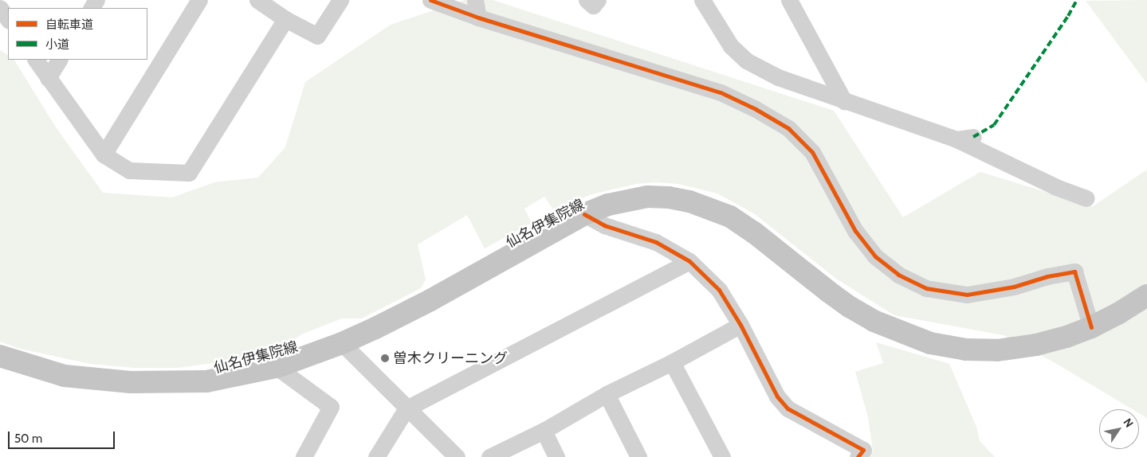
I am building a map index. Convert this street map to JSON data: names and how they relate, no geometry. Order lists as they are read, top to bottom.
{
  "streets": {
    "main road": ["仙名伊集院線"]
  },
  "places": ["曽木クリーニング"],
  "legend": ["自転車道", "小道"],
  "scale_bar": "50 m",
  "north": "top right"
}
